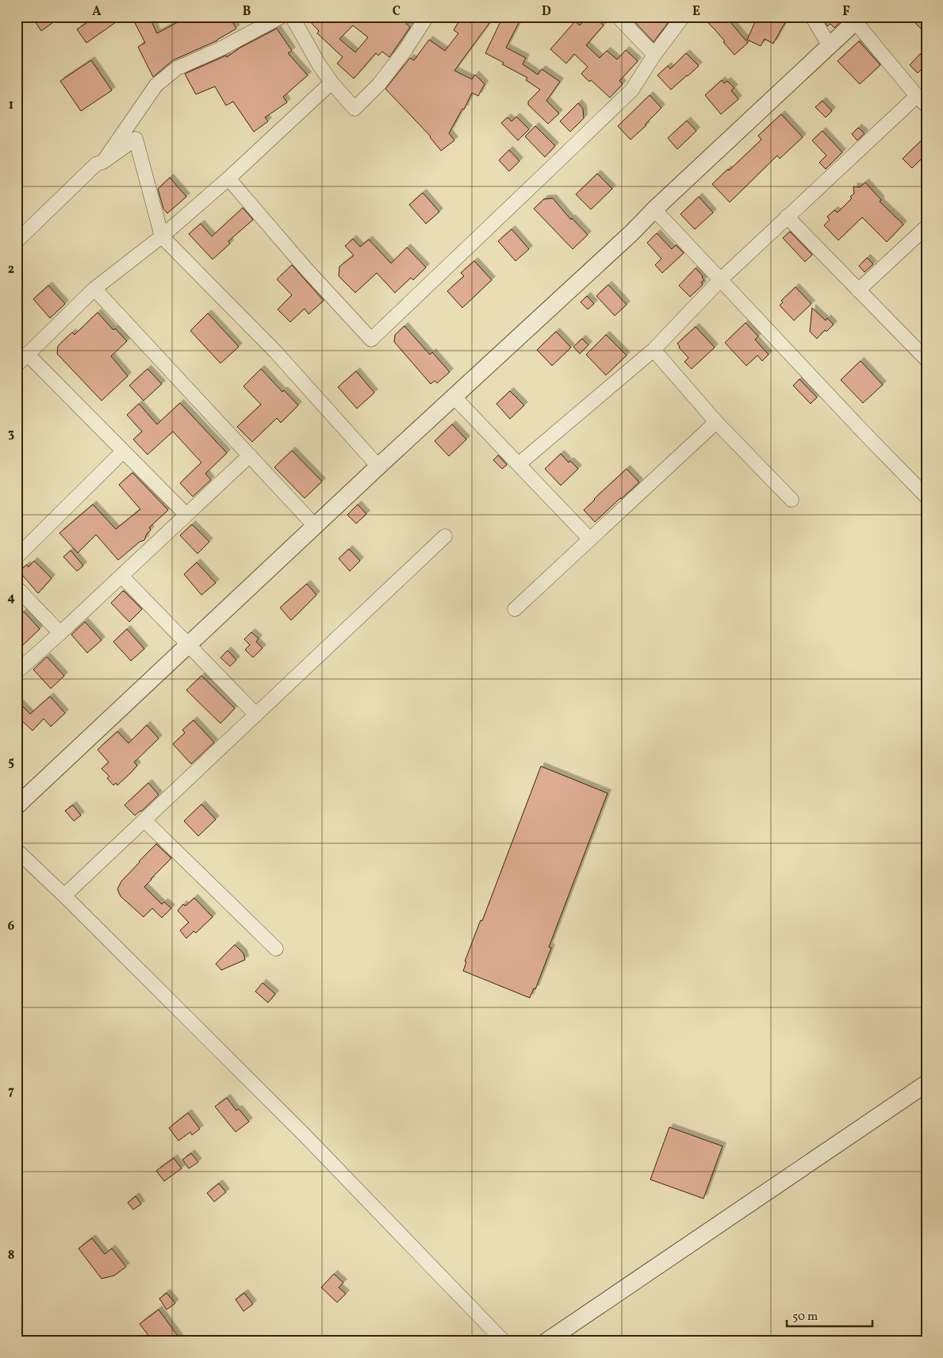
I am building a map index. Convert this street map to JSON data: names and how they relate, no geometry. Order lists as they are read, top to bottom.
{
  "scale_bar": "50 m",
  "grid": {
    "columns": [
      "A",
      "B",
      "C",
      "D",
      "E",
      "F"
    ],
    "rows": [
      "1",
      "2",
      "3",
      "4",
      "5",
      "6",
      "7",
      "8"
    ]
  }
}
